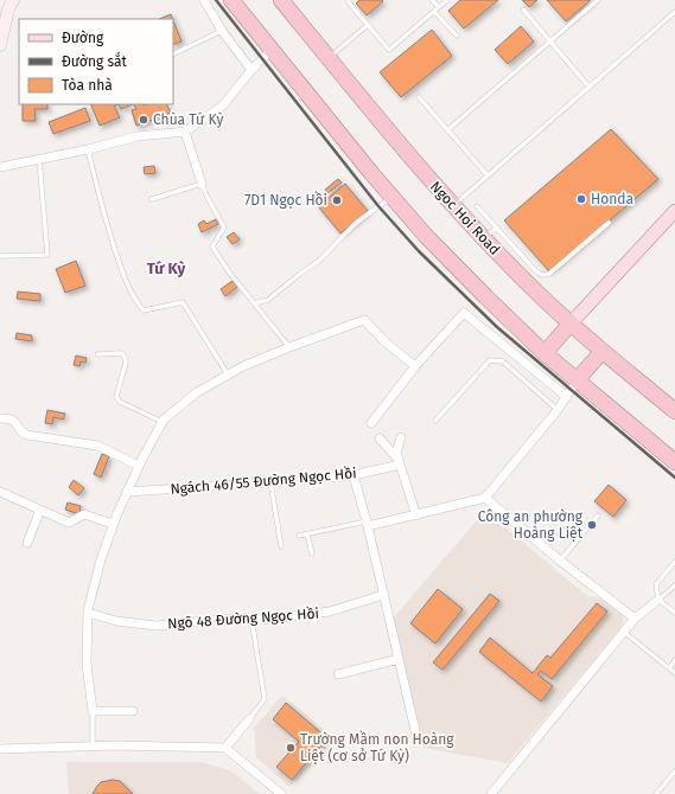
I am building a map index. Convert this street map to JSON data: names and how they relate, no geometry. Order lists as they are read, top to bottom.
{
  "streets": {
    "highway": ["Ngoc Hoi Road"],
    "street": ["Ngách 46/55 Đường Ngọc Hồi", "Ngõ 48 Đường Ngọc Hồi"]
  },
  "districts": ["Tứ Kỳ"],
  "places": [
    "Chùa Tứ Kỳ",
    "Honda",
    "7D1 Ngọc Hồi",
    "Công an phường Hoàng Liệt",
    "Trường Mầm non Hoàng Liệt (cơ sở Tứ Kỳ)"
  ],
  "legend": ["Đường", "Đường sắt", "Tòa nhà"]
}
